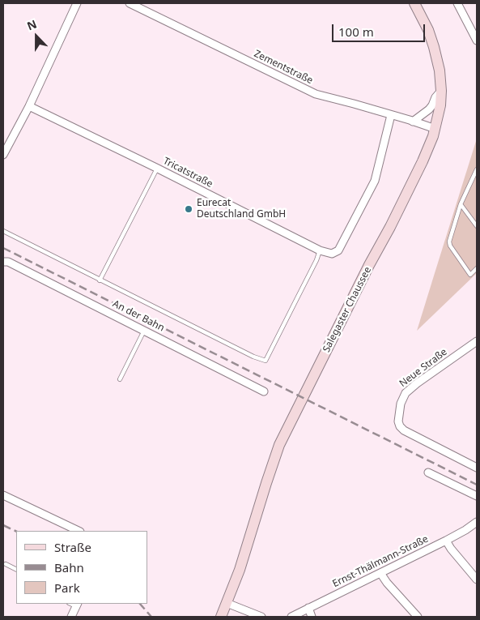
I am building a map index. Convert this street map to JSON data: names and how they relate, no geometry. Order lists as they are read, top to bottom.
{
  "streets": {
    "main road": ["Salegaster Chaussee"],
    "street": [
      "Zementstraße",
      "Tricatstraße",
      "An der Bahn",
      "Neue Straße",
      "Ernst-Thälmann-Straße"
    ]
  },
  "crossings": [
    ["Zementstraße", "Tricatstraße"],
    ["Zementstraße", "Salegaster Chaussee"]
  ],
  "places": ["Eurecat Deutschland GmbH"],
  "legend": ["Straße", "Bahn", "Park"],
  "scale_bar": "100 m",
  "north": "top"
}
